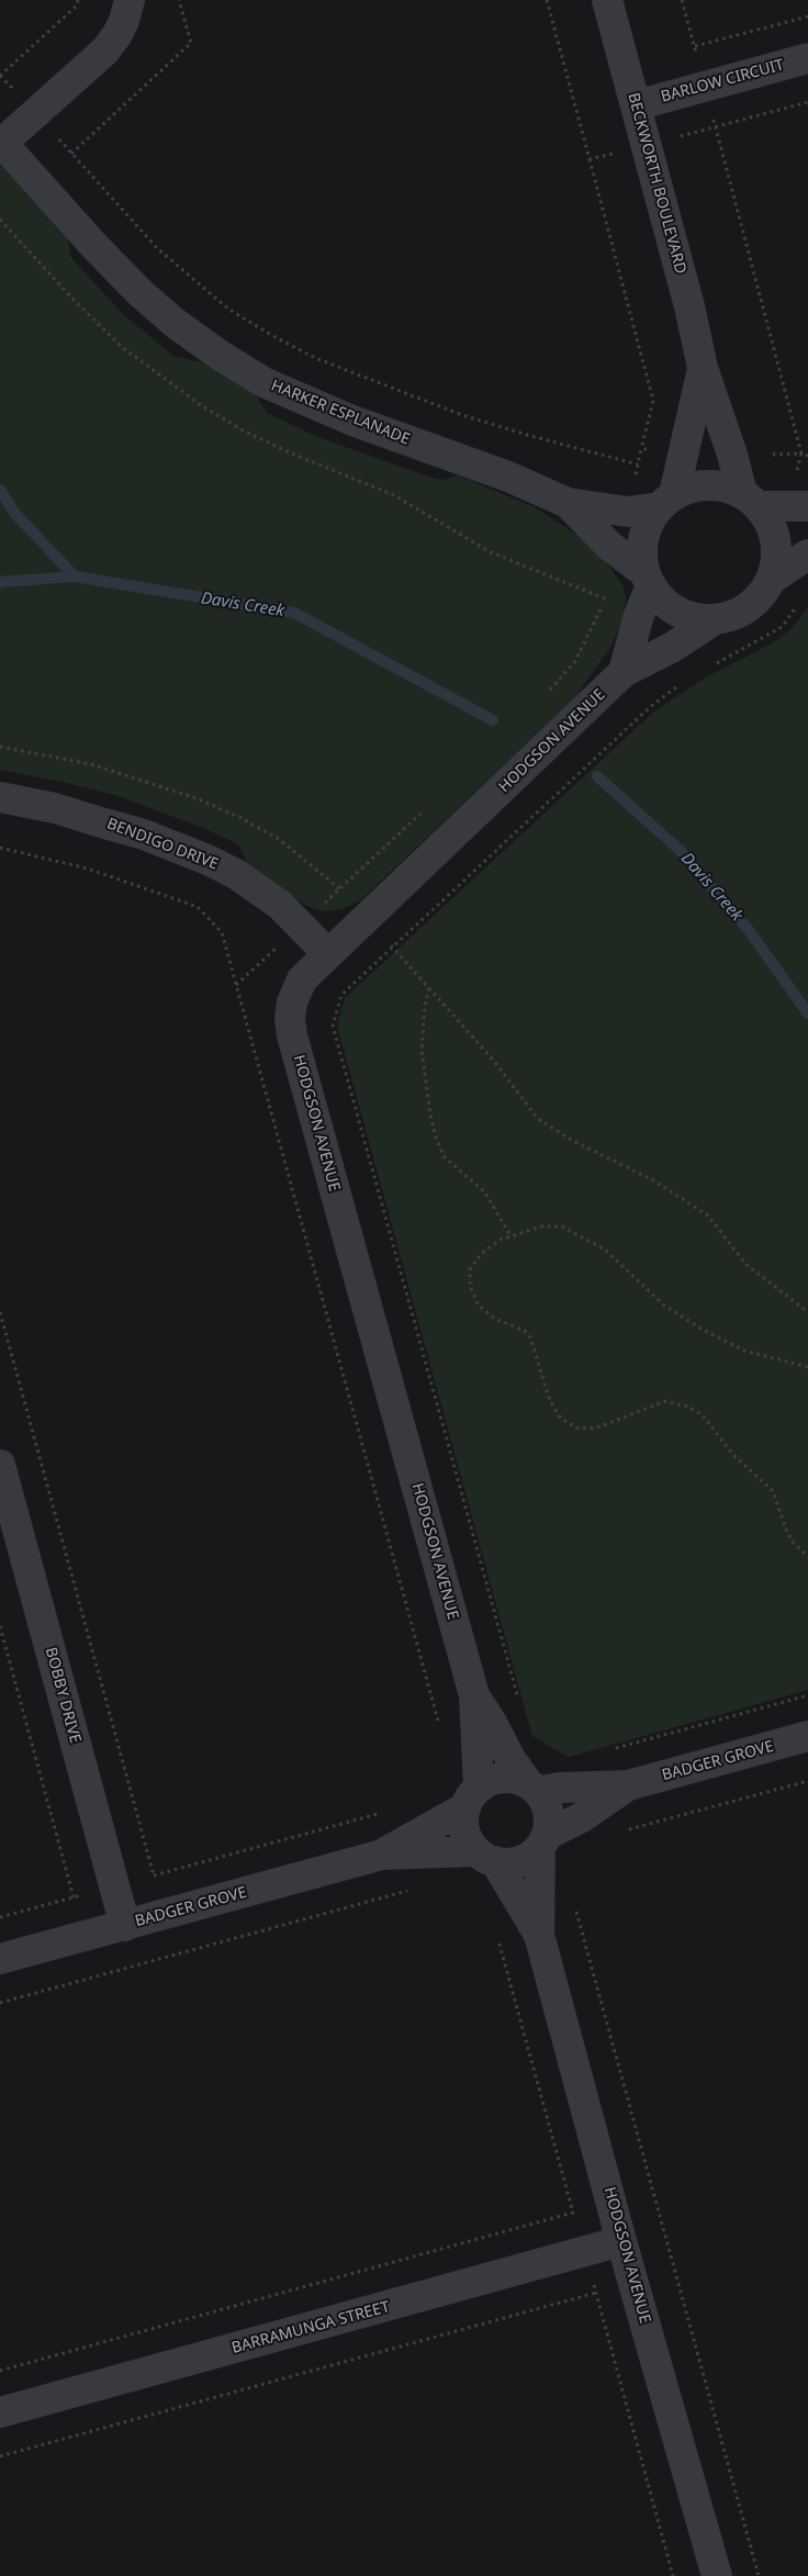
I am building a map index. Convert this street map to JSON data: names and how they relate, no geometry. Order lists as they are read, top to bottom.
{
  "streets": {
    "street": [
      "BARLOW CIRCUIT",
      "BECKWORTH BOULEVARD",
      "HARKER ESPLANADE",
      "HODGSON AVENUE",
      "BENDIGO DRIVE",
      "BOBBY DRIVE",
      "BADGER GROVE",
      "BARRAMUNGA STREET"
    ]
  },
  "crossings": [
    ["BARLOW CIRCUIT", "BECKWORTH BOULEVARD"],
    ["BECKWORTH BOULEVARD", "HARKER ESPLANADE"],
    ["BECKWORTH BOULEVARD", "HODGSON AVENUE"],
    ["HARKER ESPLANADE", "HODGSON AVENUE"],
    ["HODGSON AVENUE", "BENDIGO DRIVE"],
    ["HODGSON AVENUE", "BADGER GROVE"],
    ["HODGSON AVENUE", "BARRAMUNGA STREET"],
    ["BOBBY DRIVE", "BADGER GROVE"]
  ],
  "water": ["Davis Creek"]
}
